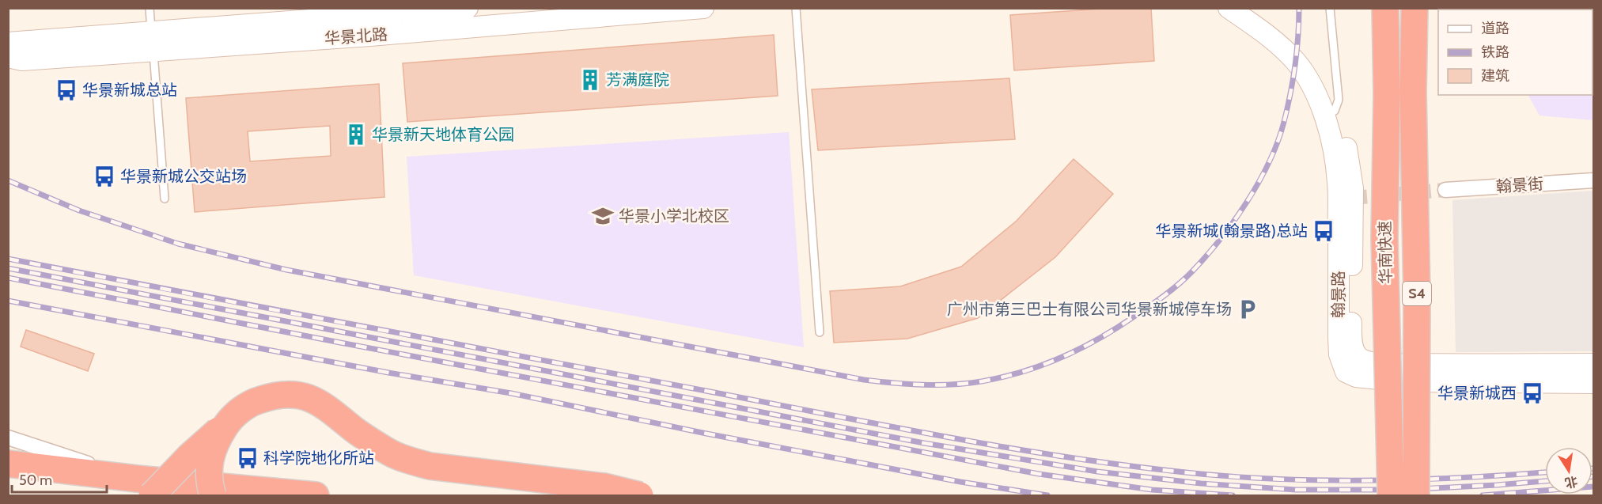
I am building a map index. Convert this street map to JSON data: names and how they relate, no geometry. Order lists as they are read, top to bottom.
{
  "streets": {
    "highway": ["华南快速", "S4"],
    "street": ["华景北路", "翰景街", "翰景路"]
  },
  "places": {
    "building": ["芳满庭院", "华景新天地体育公园"],
    "bus stop": [
      "华景新城总站",
      "华景新城公交站场",
      "华景新城(翰景路)总站",
      "华景新城西",
      "科学院地化所站"
    ],
    "school or university": ["华景小学北校区"],
    "parking": ["广州市第三巴士有限公司华景新城停车场"]
  },
  "legend": ["道路", "铁路", "建筑"],
  "scale_bar": "50 m",
  "north": "bottom"
}
